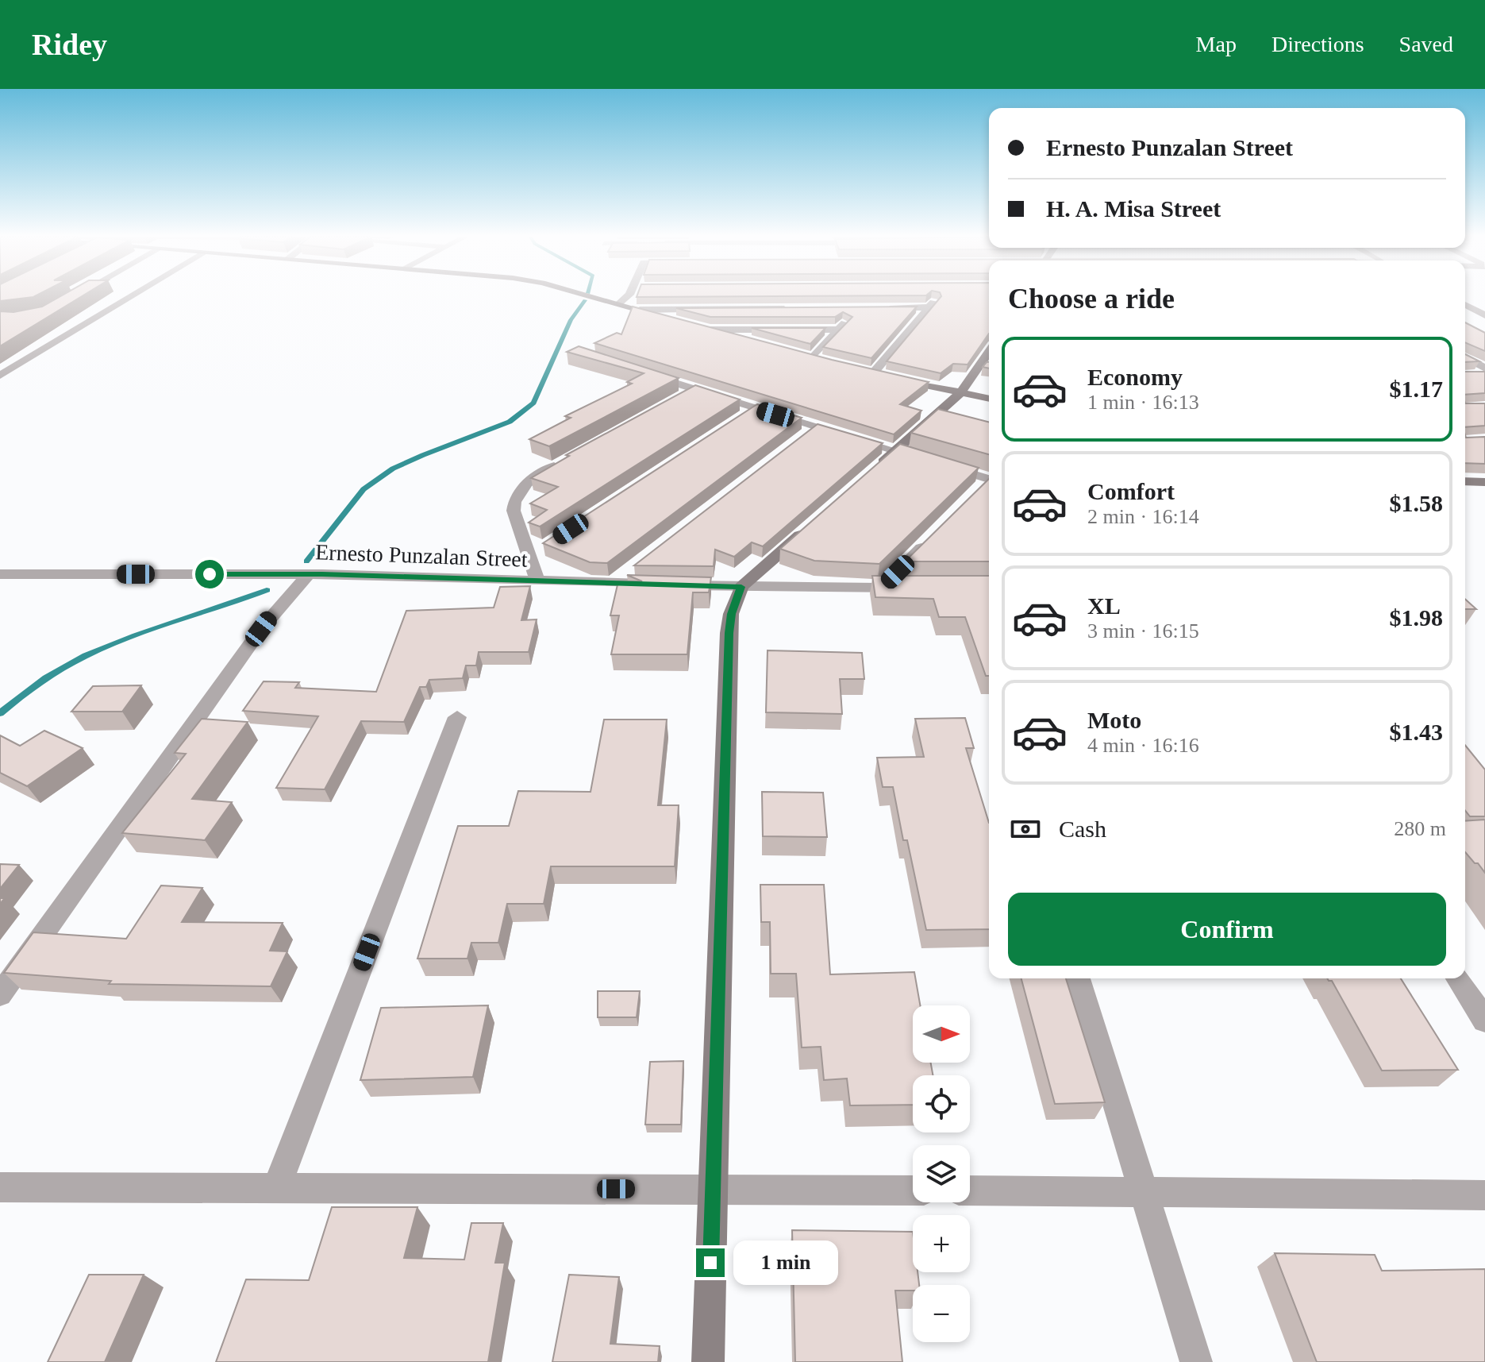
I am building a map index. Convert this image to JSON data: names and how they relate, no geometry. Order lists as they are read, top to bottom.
{
  "streets": {
    "street": ["Ernesto Punzalan Street"]
  },
  "north": "right",
  "page": {
    "header": "Ridey",
    "nav": ["Map", "Directions", "Saved"],
    "banner": ["Ernesto Punzalan Street", "H. A. Misa Street"],
    "heading": "Choose a ride",
    "list": [
      {
        "name": "Economy",
        "note": "1 min · 16:13",
        "value": "$1.17"
      },
      {
        "name": "Comfort",
        "note": "2 min · 16:14",
        "value": "$1.58"
      },
      {
        "name": "XL",
        "note": "3 min · 16:15",
        "value": "$1.98"
      },
      {
        "name": "Moto",
        "note": "4 min · 16:16",
        "value": "$1.43"
      }
    ],
    "pay": ["Cash", "280 m"],
    "buttons": "Confirm",
    "map_buttons": ["+", "−"],
    "bubble": "1 min"
  }
}
